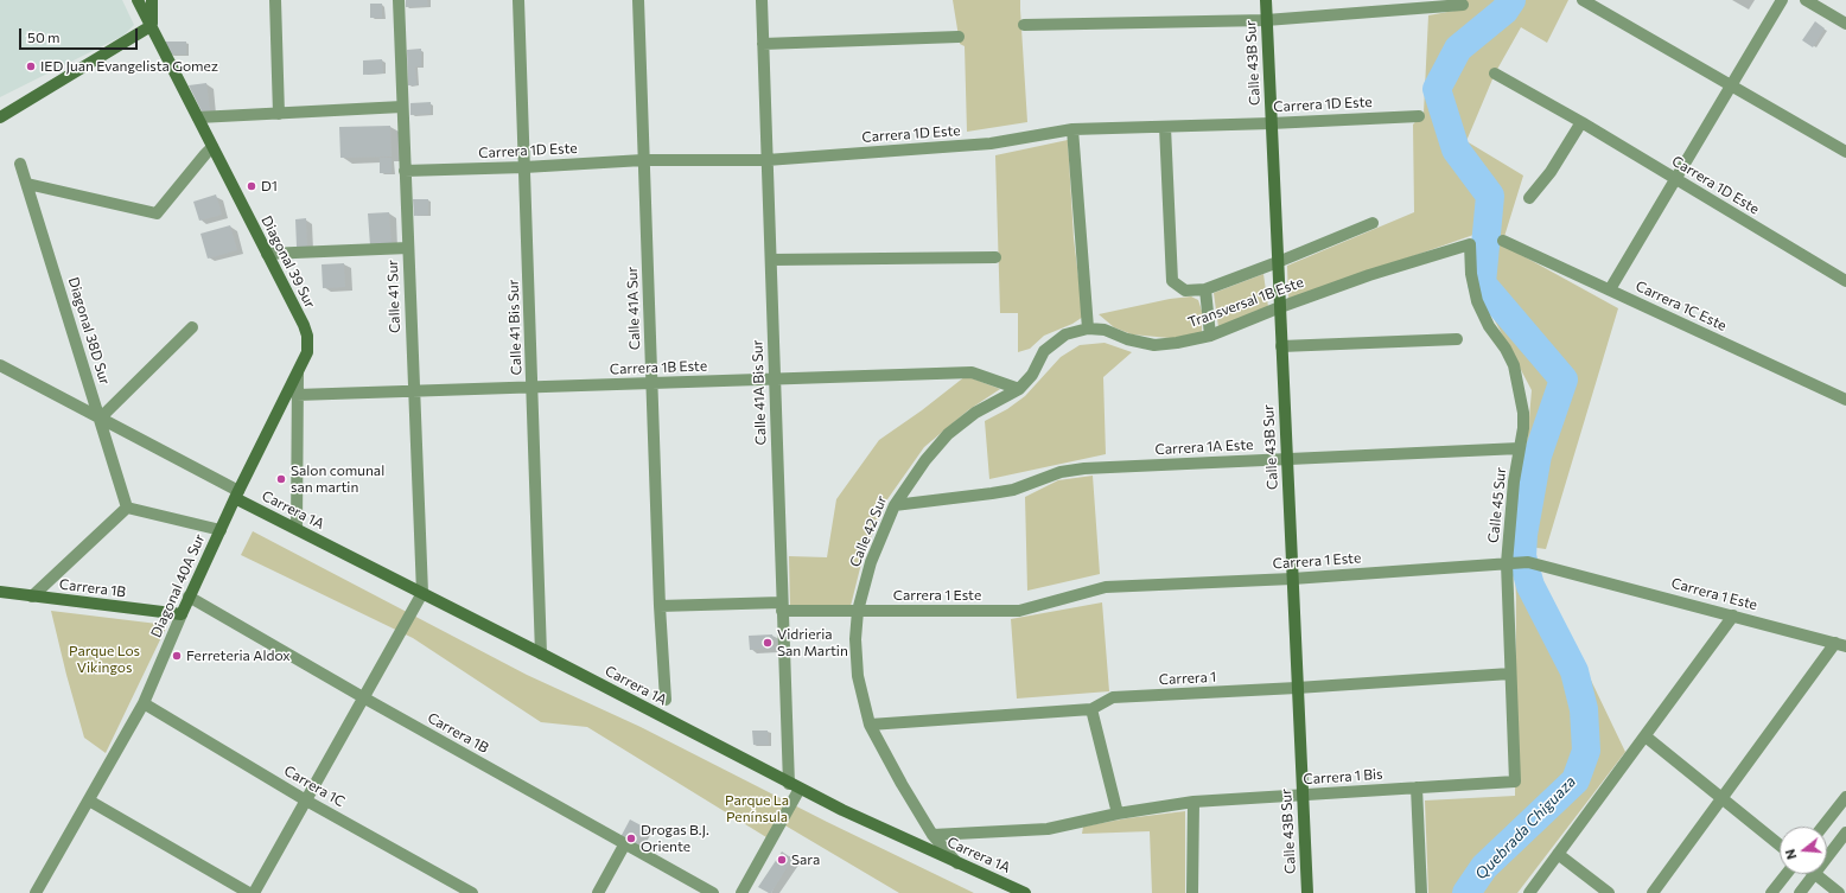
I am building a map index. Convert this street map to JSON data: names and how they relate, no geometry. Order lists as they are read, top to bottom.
{
  "streets": {
    "street": [
      "Calle 43B Sur",
      "Carrera 1D Este",
      "Diagonal 39 Sur",
      "Calle 41 Sur",
      "Transversal 1B Este",
      "Carrera 1C Este",
      "Calle 41A Sur",
      "Calle 41 Bis Sur",
      "Diagonal 38D Sur",
      "Carrera 1B Este",
      "Calle 41A Bis Sur",
      "Carrera 1A Este",
      "Calle 45 Sur",
      "Carrera 1A",
      "Calle 42 Sur",
      "Carrera 1 Este",
      "Diagonal 40A Sur",
      "Carrera 1B",
      "Carrera 1",
      "Carrera 1 Bis",
      "Carrera 1C"
    ]
  },
  "crossings": [
    ["Calle 43B Sur", "Carrera 1D Este"],
    ["Calle 43B Sur", "Transversal 1B Este"],
    ["Calle 43B Sur", "Carrera 1A Este"],
    ["Calle 43B Sur", "Carrera 1 Este"],
    ["Calle 43B Sur", "Carrera 1"],
    ["Calle 43B Sur", "Carrera 1 Bis"],
    ["Carrera 1D Este", "Calle 41 Sur"],
    ["Carrera 1D Este", "Calle 41A Sur"],
    ["Carrera 1D Este", "Calle 41 Bis Sur"],
    ["Carrera 1D Este", "Calle 41A Bis Sur"],
    ["Diagonal 39 Sur", "Diagonal 40A Sur"],
    ["Calle 41 Sur", "Carrera 1B Este"],
    ["Calle 41 Sur", "Carrera 1A"],
    ["Transversal 1B Este", "Carrera 1B Este"],
    ["Transversal 1B Este", "Calle 45 Sur"],
    ["Transversal 1B Este", "Calle 42 Sur"],
    ["Calle 41A Sur", "Carrera 1B Este"],
    ["Calle 41A Sur", "Carrera 1 Este"],
    ["Calle 41 Bis Sur", "Carrera 1B Este"],
    ["Calle 41 Bis Sur", "Carrera 1A"],
    ["Carrera 1B Este", "Calle 41A Bis Sur"],
    ["Calle 41A Bis Sur", "Carrera 1A"],
    ["Calle 41A Bis Sur", "Carrera 1 Este"],
    ["Carrera 1A Este", "Calle 45 Sur"],
    ["Carrera 1A Este", "Calle 42 Sur"],
    ["Calle 45 Sur", "Carrera 1 Este"],
    ["Calle 45 Sur", "Carrera 1"],
    ["Calle 45 Sur", "Carrera 1 Bis"],
    ["Carrera 1A", "Calle 42 Sur"],
    ["Carrera 1A", "Diagonal 40A Sur"],
    ["Calle 42 Sur", "Carrera 1 Este"],
    ["Calle 42 Sur", "Carrera 1"],
    ["Calle 42 Sur", "Carrera 1 Bis"],
    ["Diagonal 40A Sur", "Carrera 1B"],
    ["Diagonal 40A Sur", "Carrera 1C"]
  ],
  "water": ["Quebrada Chiguaza"],
  "parks": ["Parque Los Vikingos", "Parque La Península"],
  "places": [
    "IED Juan Evangelista Gomez",
    "D1",
    "Salon comunal san martin",
    "Vidrieria San Martin",
    "Ferreteria Aldox",
    "Drogas B.J. Oriente",
    "Sara"
  ],
  "scale_bar": "50 m",
  "north": "left"
}
